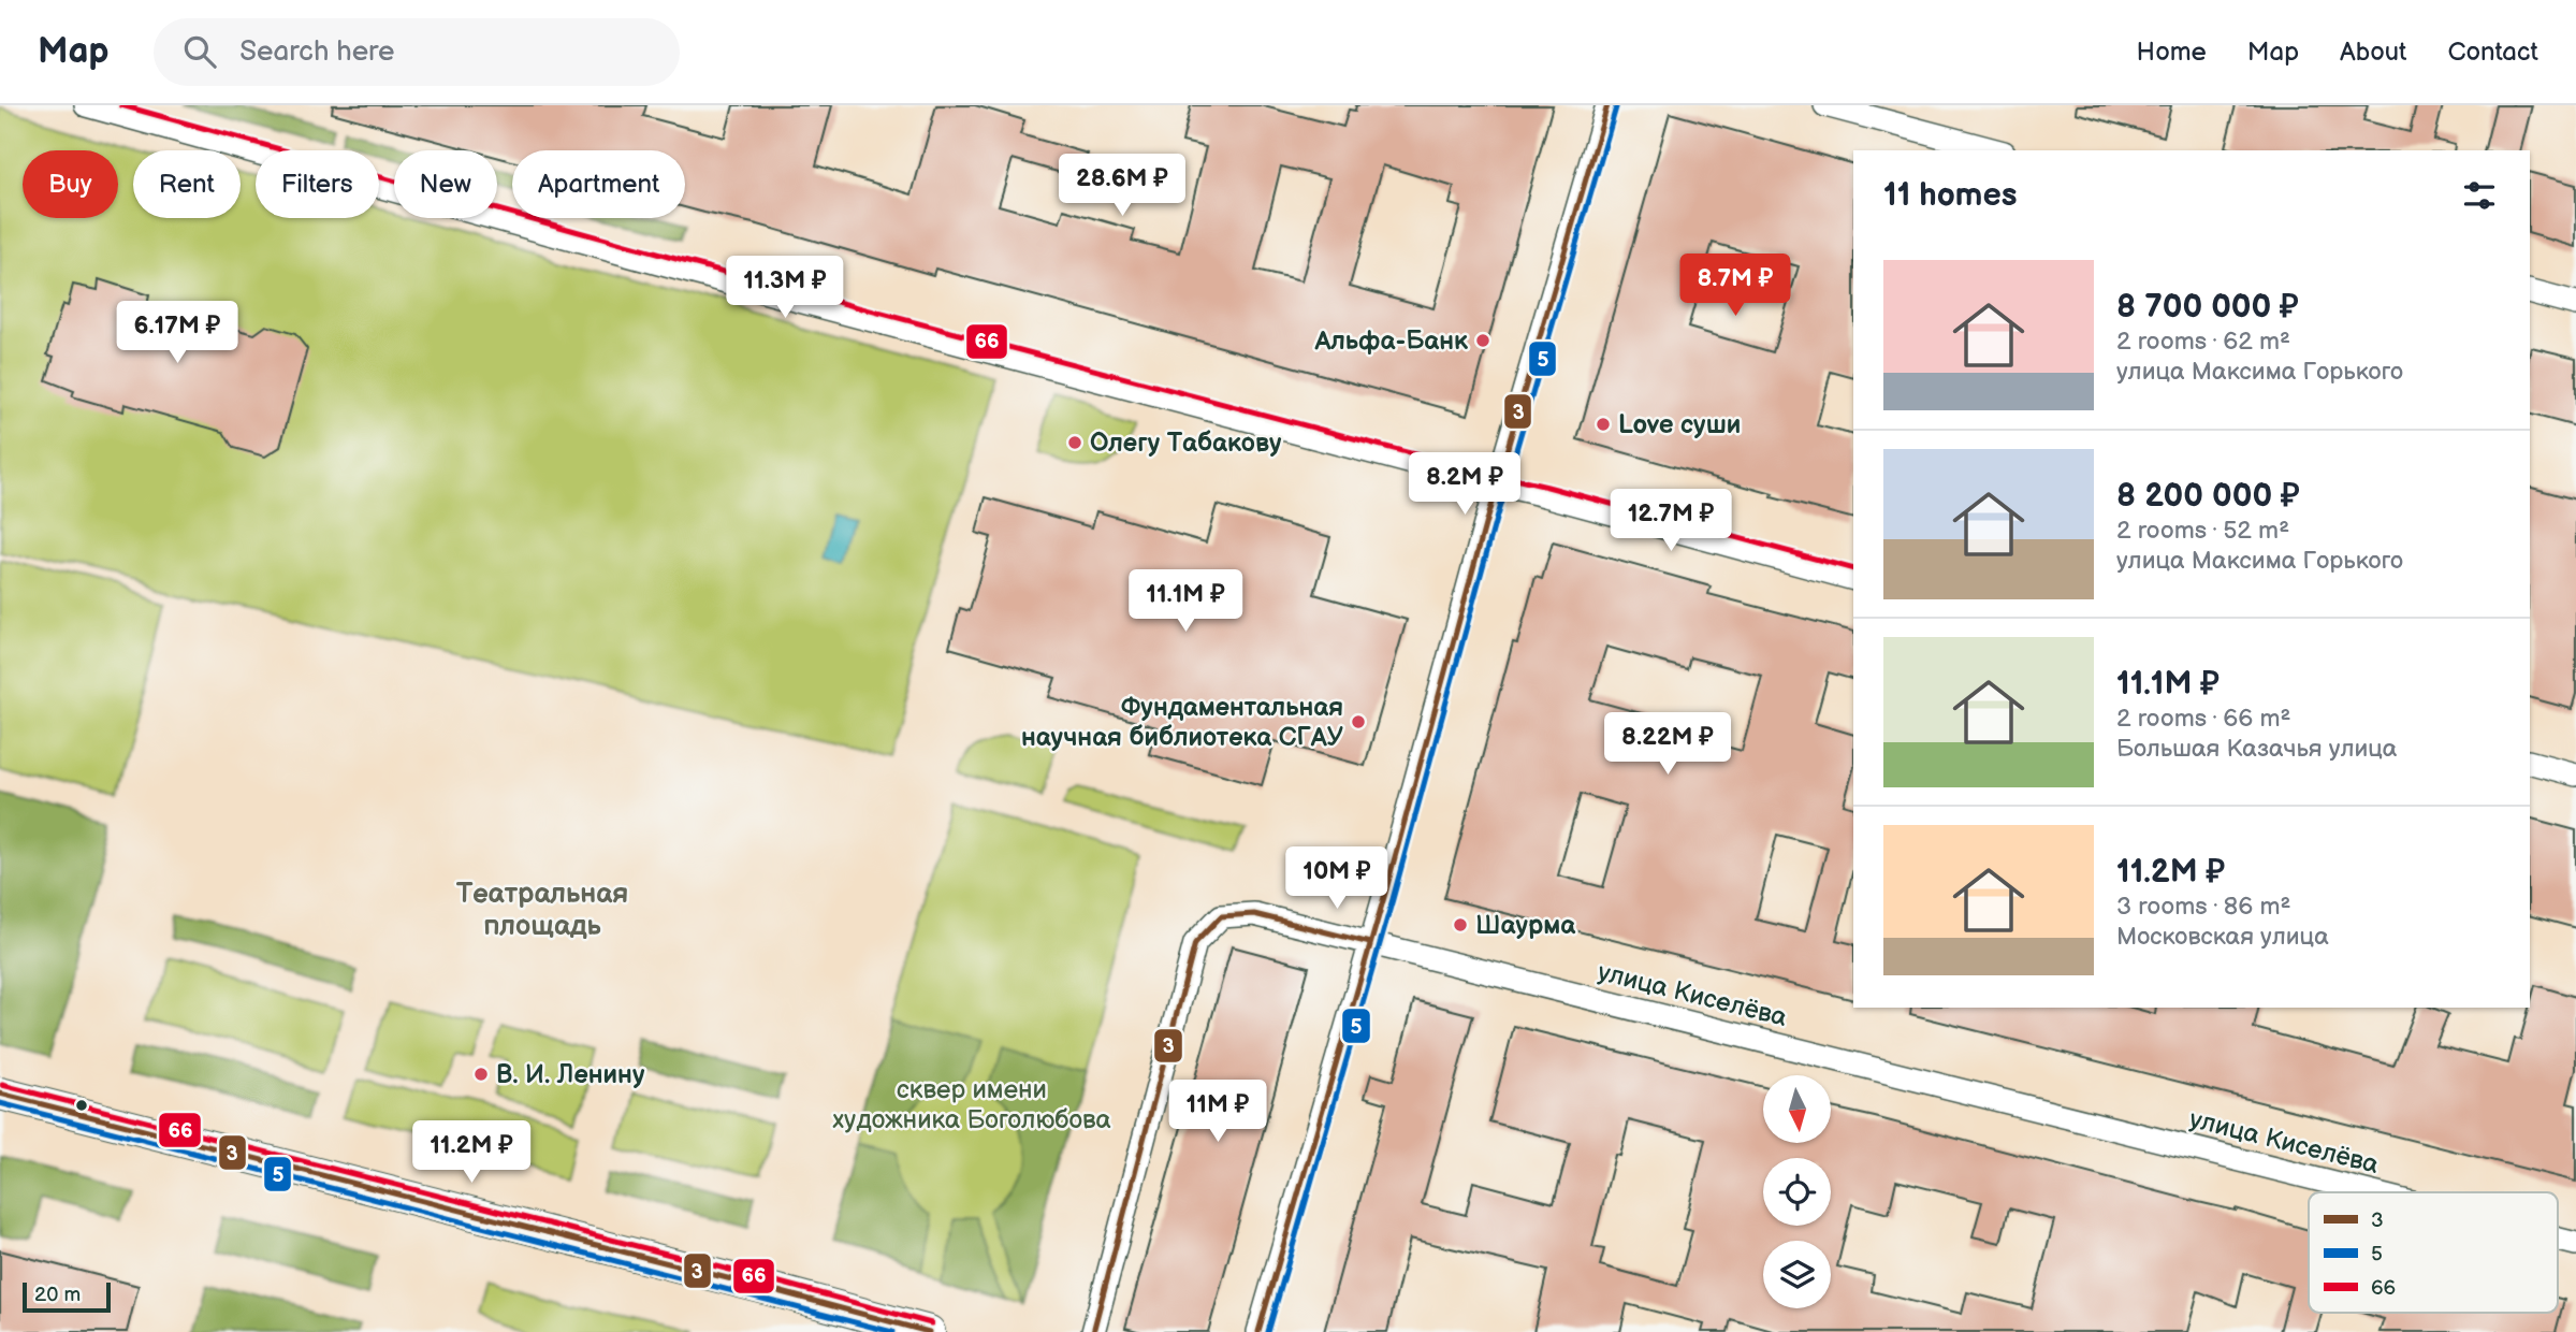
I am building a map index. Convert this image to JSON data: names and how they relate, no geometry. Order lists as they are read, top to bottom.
{
  "streets": {
    "street": ["улица Киселёва"]
  },
  "districts": ["Театральная площадь"],
  "parks": ["сквер имени художника Боголюбова"],
  "places": [
    "Альфа-Банк",
    "Love суши",
    "Олегу Табакову",
    "Фундаментальная научная библиотека СГАУ",
    "Шаурма",
    "В. И. Ленину"
  ],
  "lines": ["transit line 3", "transit line 66", "transit line 5"],
  "legend": ["3", "5", "66"],
  "scale_bar": "20 m",
  "north": "bottom",
  "page": {
    "header": "Map",
    "search": "Search here",
    "nav": [
      "Home",
      "Map",
      "About",
      "Contact"
    ],
    "chip": [
      "Buy",
      "Rent",
      "Filters",
      "New",
      "Apartment"
    ],
    "heading": "11 homes",
    "price": [
      "28.6M ₽",
      "8.7M ₽",
      "11.3M ₽",
      "6.17M ₽",
      "8.2M ₽",
      "12.7M ₽",
      "11.1M ₽",
      "8.22M ₽",
      "10M ₽",
      "11M ₽",
      "11.2M ₽"
    ],
    "list": [
      {
        "name": "8 700 000 ₽",
        "note": "2 rooms · 62 m² · улица Максима Горького"
      },
      {
        "name": "8 200 000 ₽",
        "note": "2 rooms · 52 m² · улица Максима Горького"
      },
      {
        "name": "11.1M ₽",
        "note": "2 rooms · 66 m² · Большая Казачья улица"
      },
      {
        "name": "11.2M ₽",
        "note": "3 rooms · 86 m² · Московская улица"
      }
    ],
    "scale": "20 m"
  }
}
